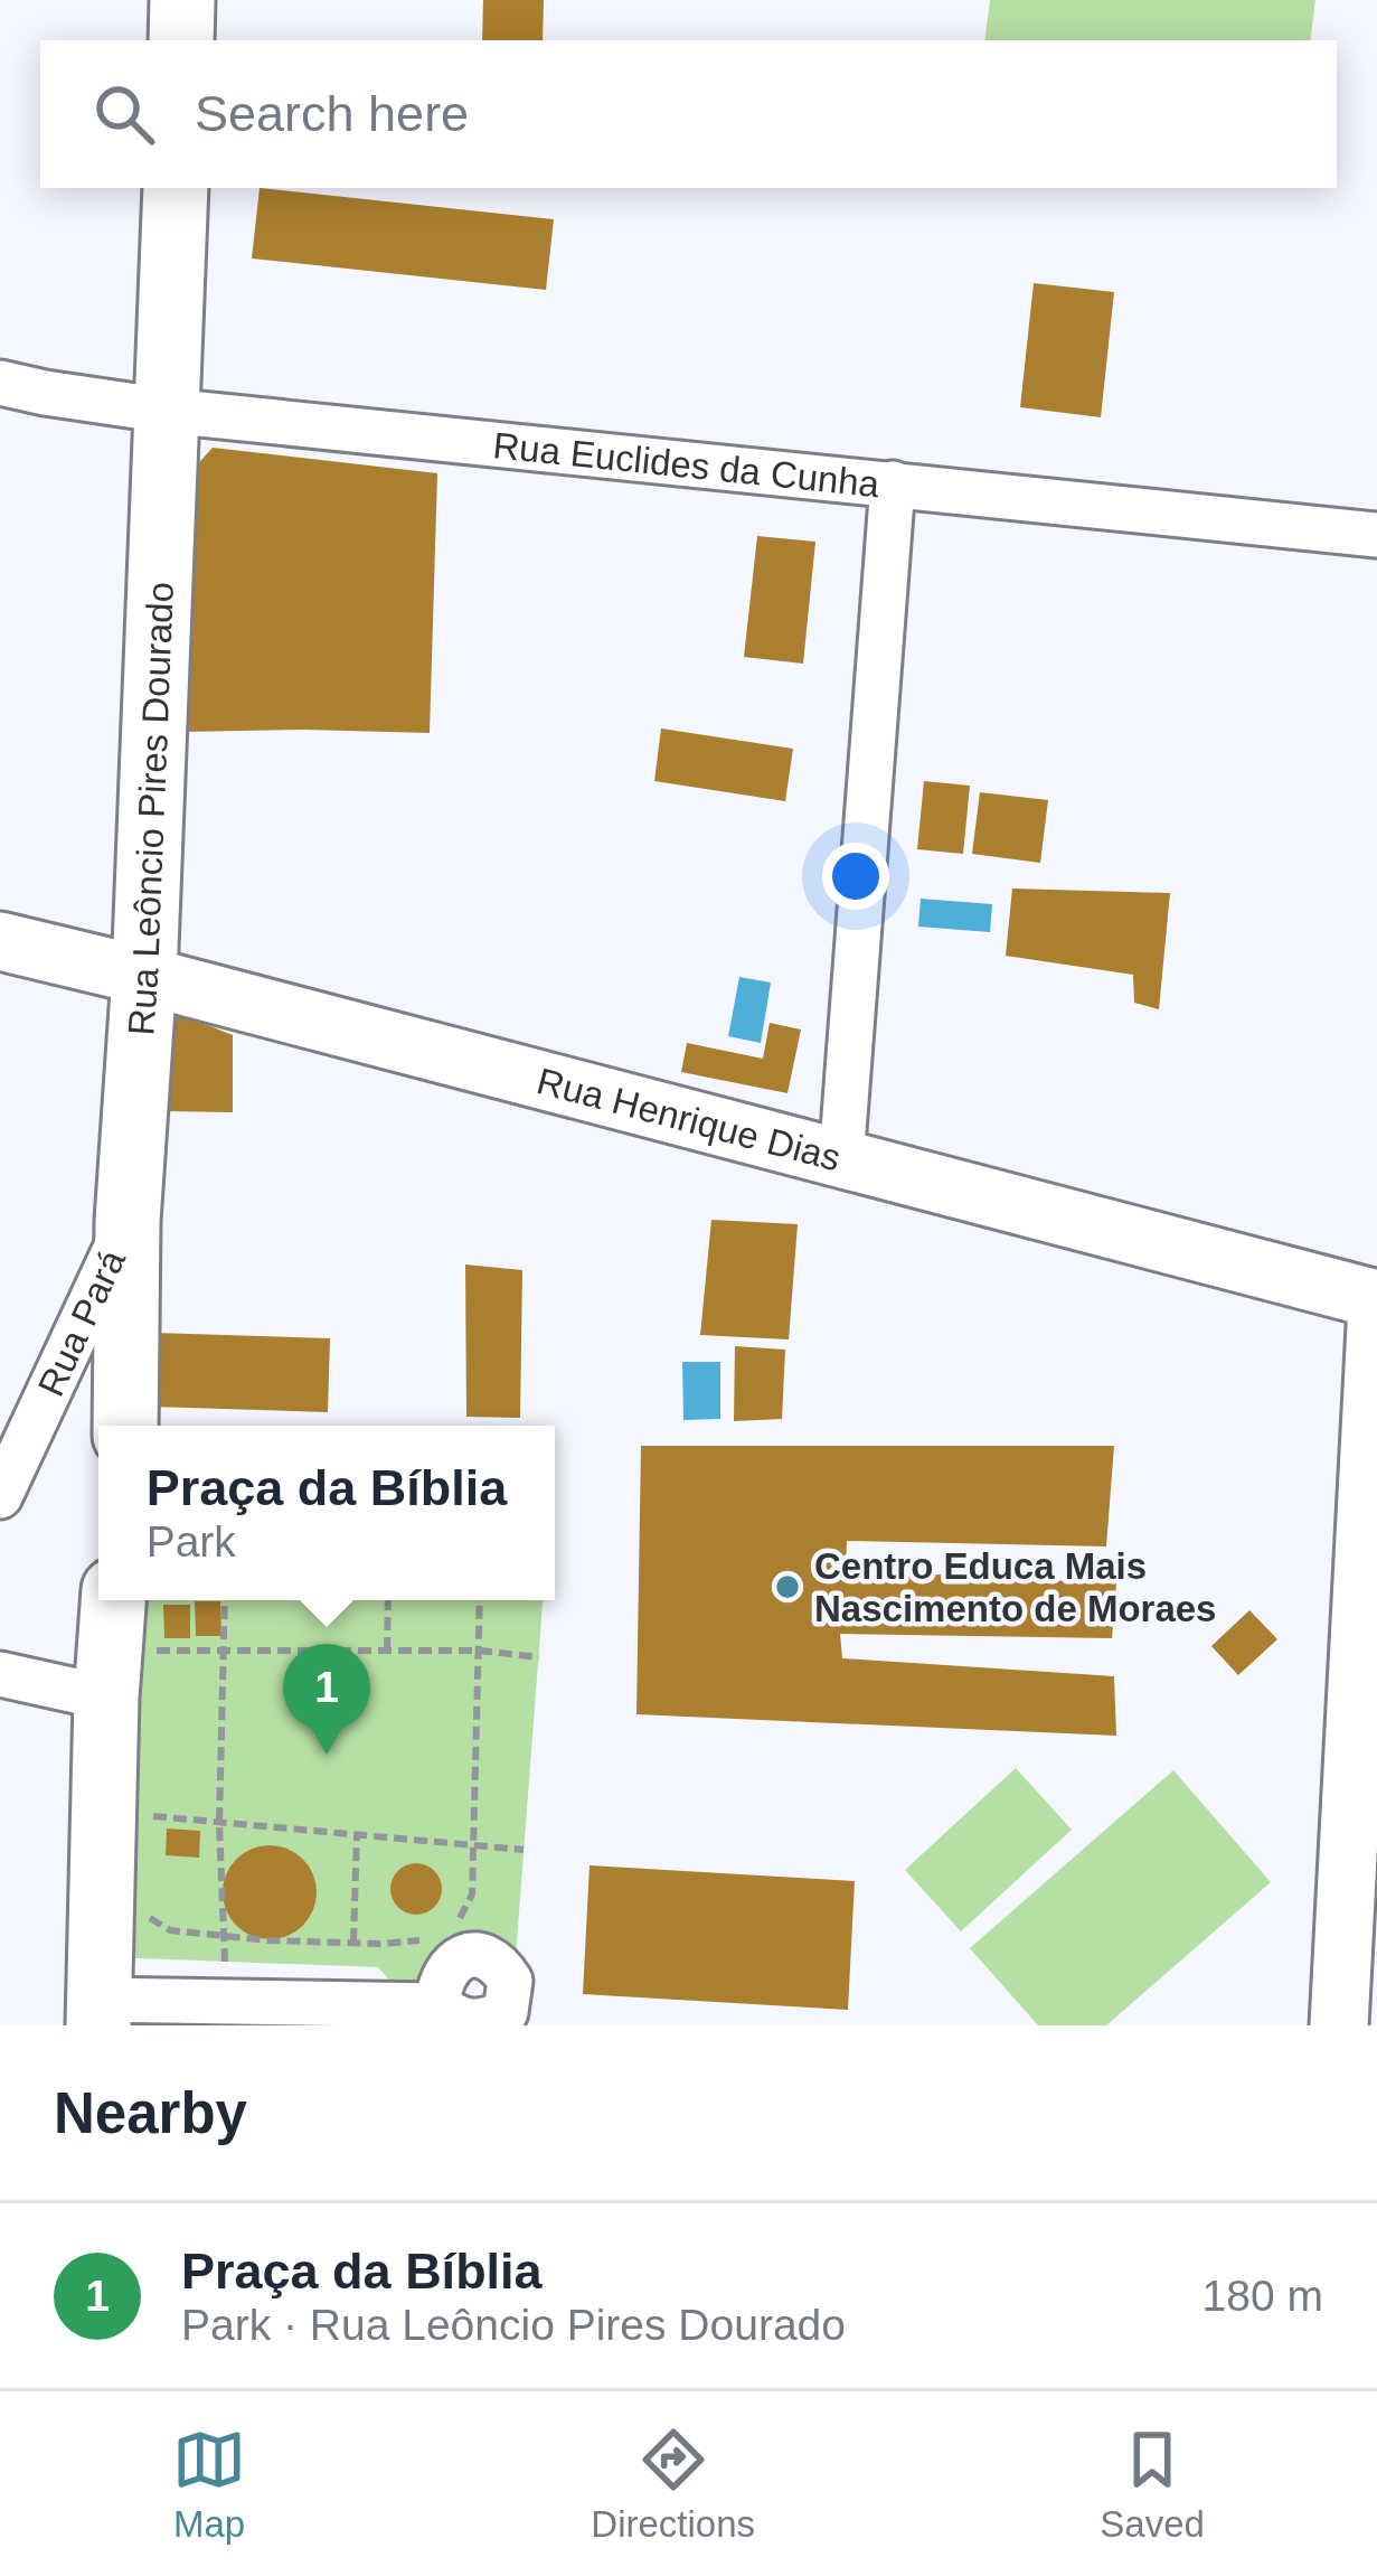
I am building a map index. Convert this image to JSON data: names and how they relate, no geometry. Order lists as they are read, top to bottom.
{
  "streets": {
    "main road": ["Rua Leôncio Pires Dourado"],
    "street": ["Rua Euclides da Cunha", "Rua Henrique Dias", "Rua Pará"]
  },
  "crossings": [
    ["Rua Euclides da Cunha", "Rua Leôncio Pires Dourado"],
    ["Rua Leôncio Pires Dourado", "Rua Henrique Dias"],
    ["Rua Leôncio Pires Dourado", "Rua Pará"]
  ],
  "places": ["Centro Educa Mais Nascimento de Moraes"],
  "page": {
    "search": "Search here",
    "popup": ["Praça da Bíblia", "Park"],
    "pins": "1",
    "heading": "Nearby",
    "list": [
      {
        "mark": "1",
        "name": "Praça da Bíblia",
        "note": "Park · Rua Leôncio Pires Dourado",
        "value": "180 m"
      }
    ],
    "nav": ["Map", "Directions", "Saved"]
  }
}
